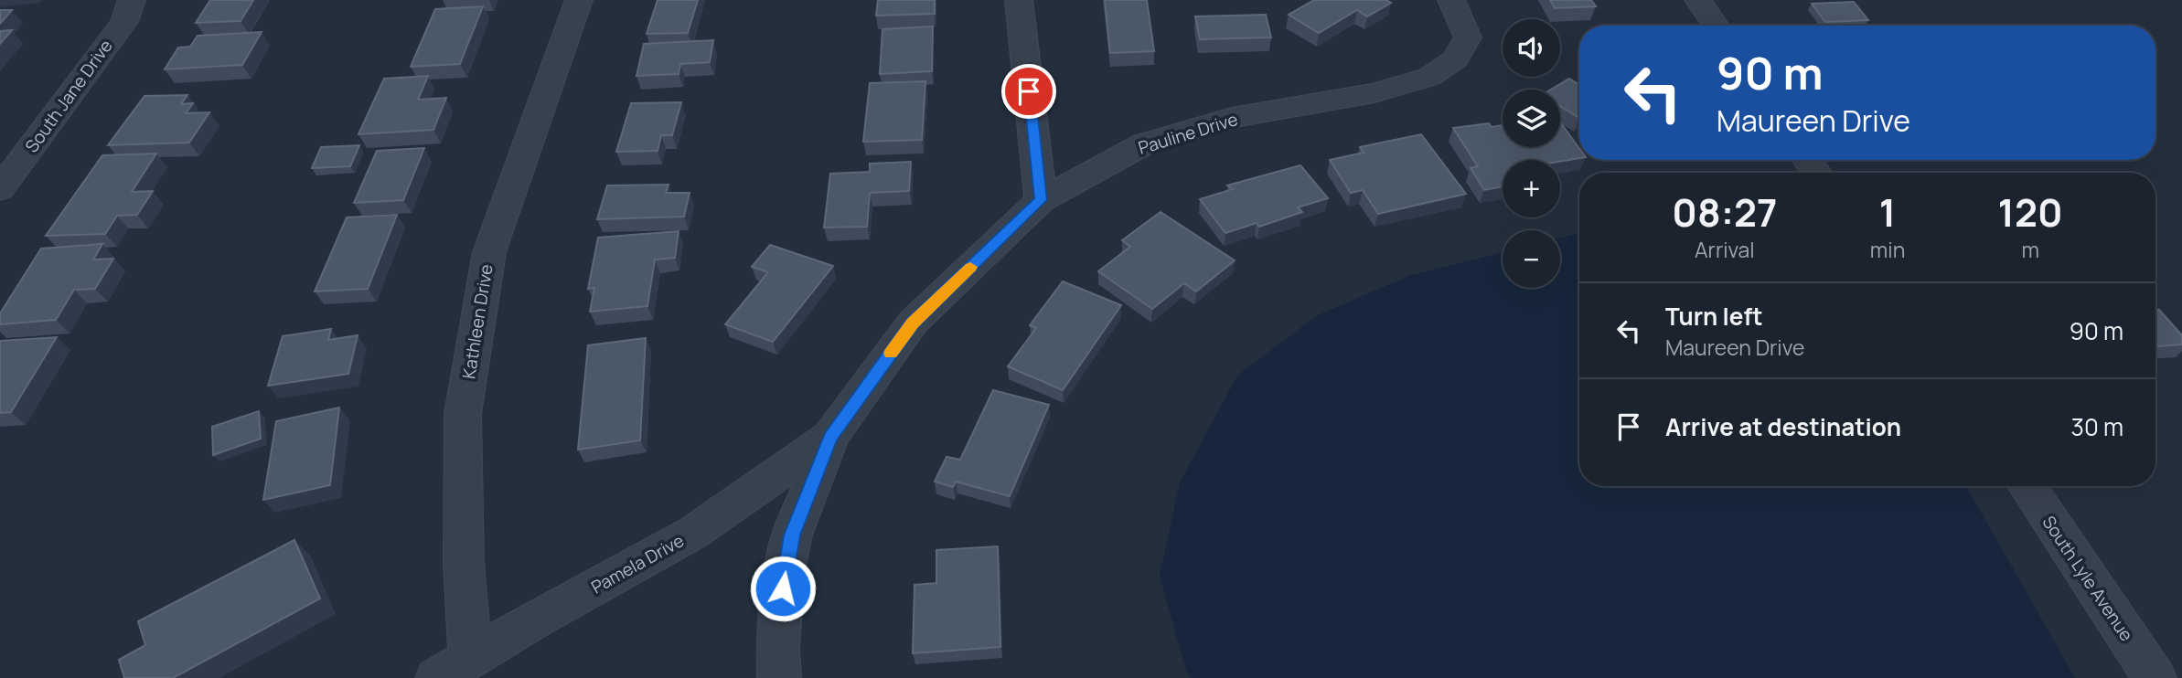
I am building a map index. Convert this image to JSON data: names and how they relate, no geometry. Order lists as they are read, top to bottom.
{
  "streets": {
    "street": [
      "South Jane Drive",
      "Pauline Drive",
      "Kathleen Drive",
      "Pamela Drive",
      "South Lyle Avenue"
    ]
  },
  "crossings": [
    ["Pauline Drive", "Pamela Drive"],
    ["Kathleen Drive", "Pamela Drive"]
  ],
  "page": {
    "map_buttons": ["+", "−"],
    "turn": ["90 m", "Maureen Drive"],
    "eta": [
      "08:27",
      "Arrival",
      "1",
      "min",
      "120",
      "m"
    ],
    "list": [
      {
        "name": "Turn left",
        "note": "Maureen Drive",
        "value": "90 m"
      },
      {
        "name": "Arrive at destination",
        "value": "30 m"
      }
    ]
  }
}
